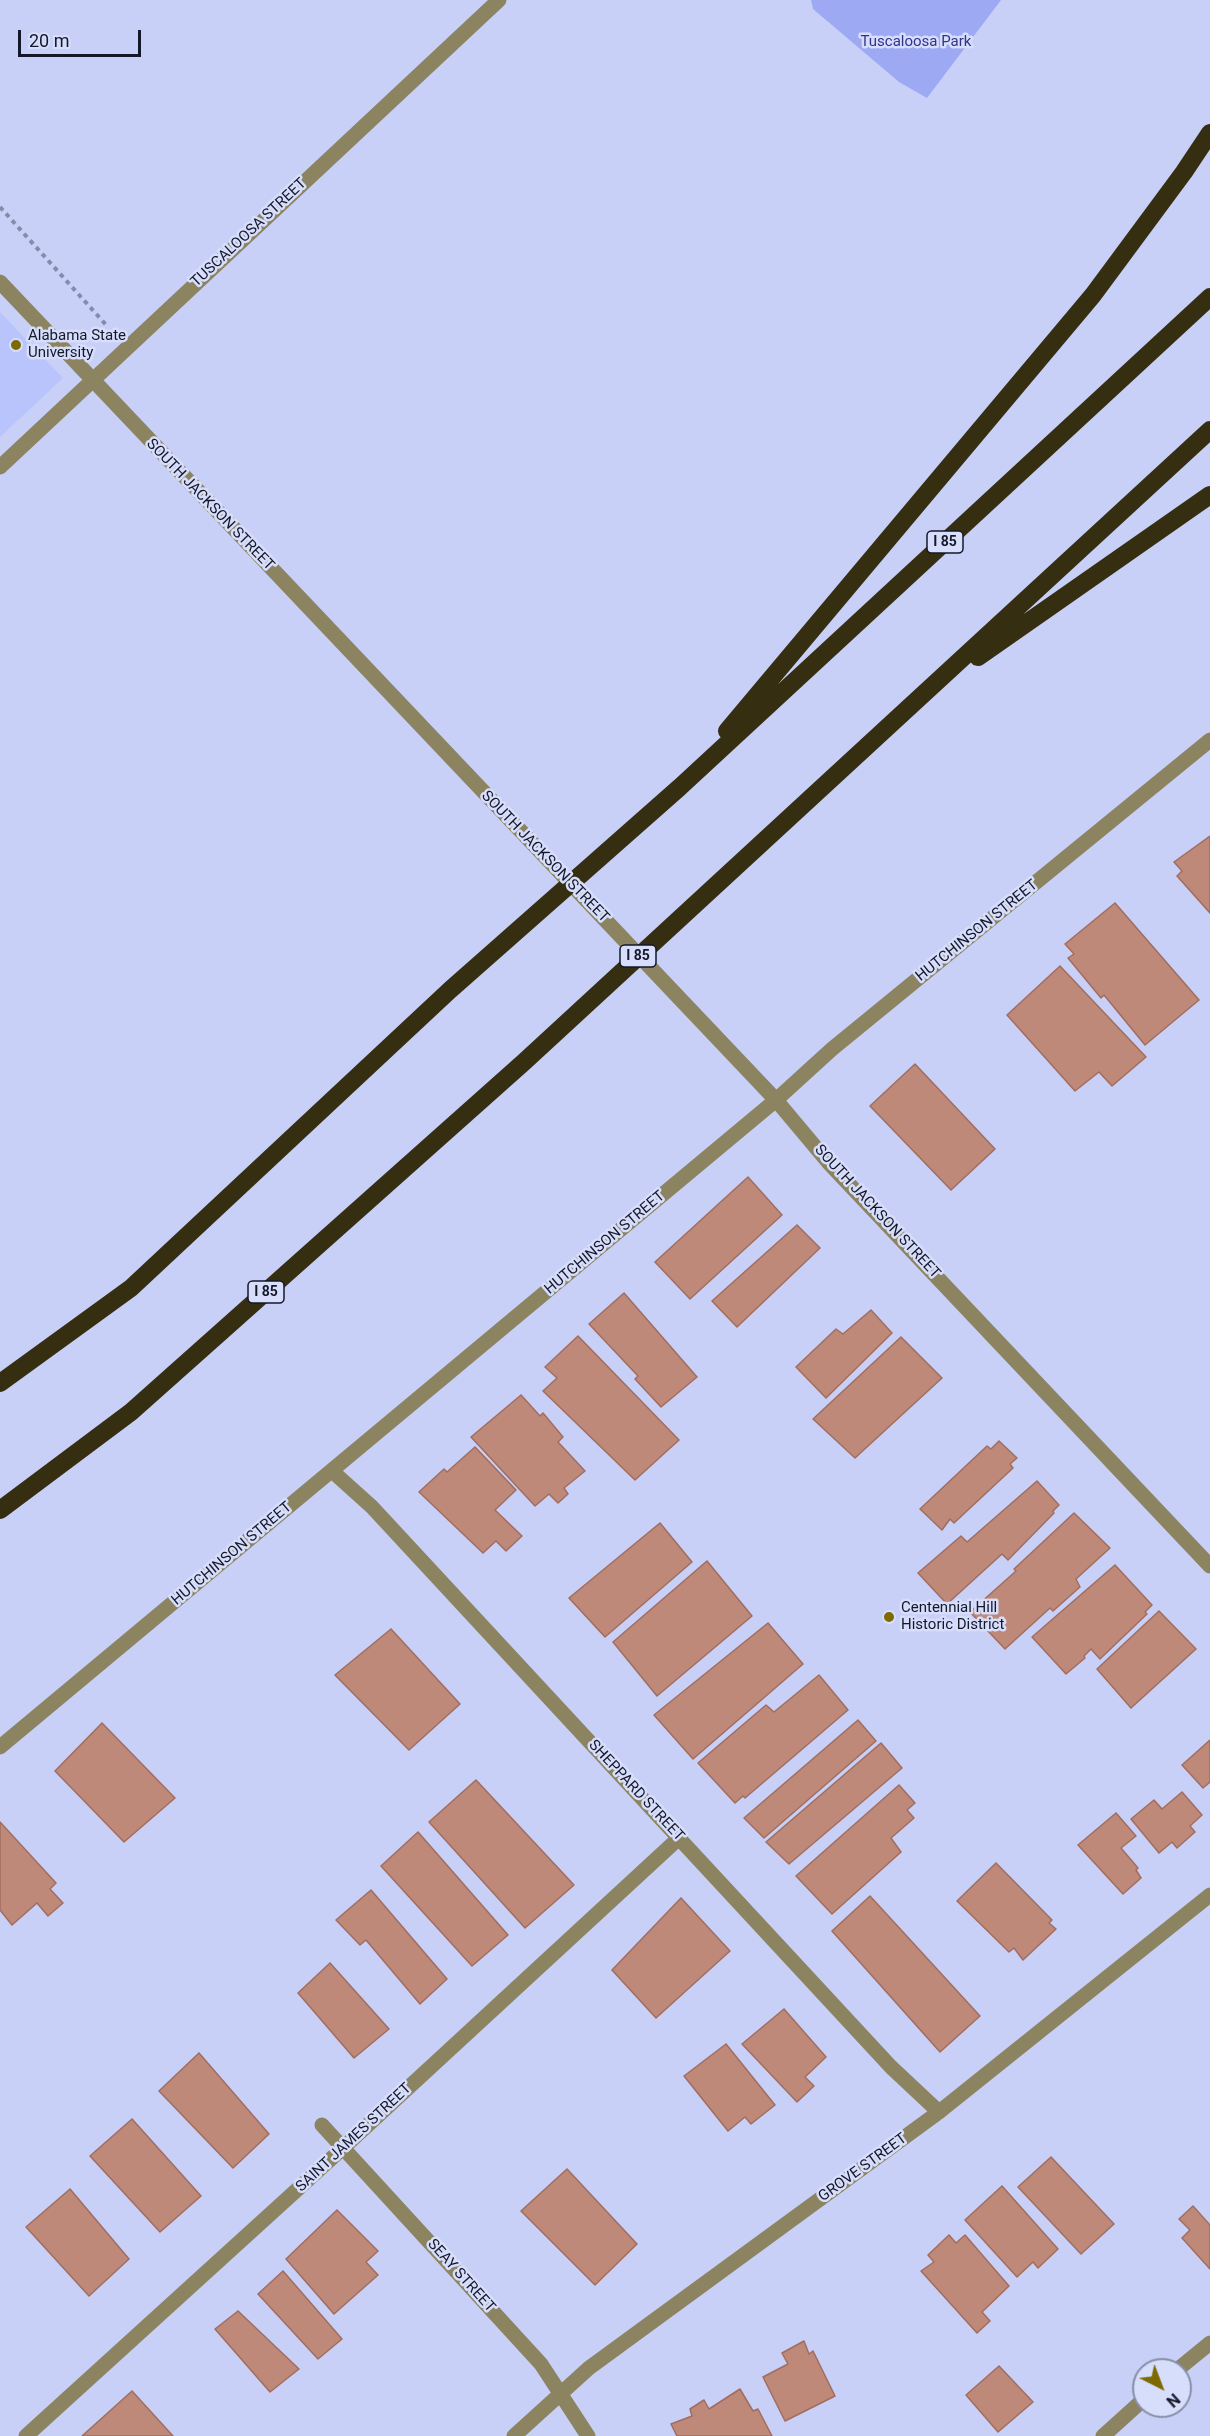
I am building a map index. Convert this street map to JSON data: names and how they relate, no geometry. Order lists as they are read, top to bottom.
{
  "streets": {
    "highway": ["I 85"],
    "street": [
      "TUSCALOOSA STREET",
      "SOUTH JACKSON STREET",
      "HUTCHINSON STREET",
      "SHEPPARD STREET",
      "SAINT JAMES STREET",
      "GROVE STREET",
      "SEAY STREET"
    ]
  },
  "crossings": [
    ["TUSCALOOSA STREET", "SOUTH JACKSON STREET"],
    ["SOUTH JACKSON STREET", "HUTCHINSON STREET"],
    ["HUTCHINSON STREET", "SHEPPARD STREET"],
    ["SHEPPARD STREET", "SAINT JAMES STREET"],
    ["SHEPPARD STREET", "GROVE STREET"],
    ["SAINT JAMES STREET", "SEAY STREET"],
    ["GROVE STREET", "SEAY STREET"]
  ],
  "parks": ["Tuscaloosa Park"],
  "places": ["Alabama State University", "Centennial Hill Historic District"],
  "scale_bar": "20 m",
  "north": "bottom right"
}
